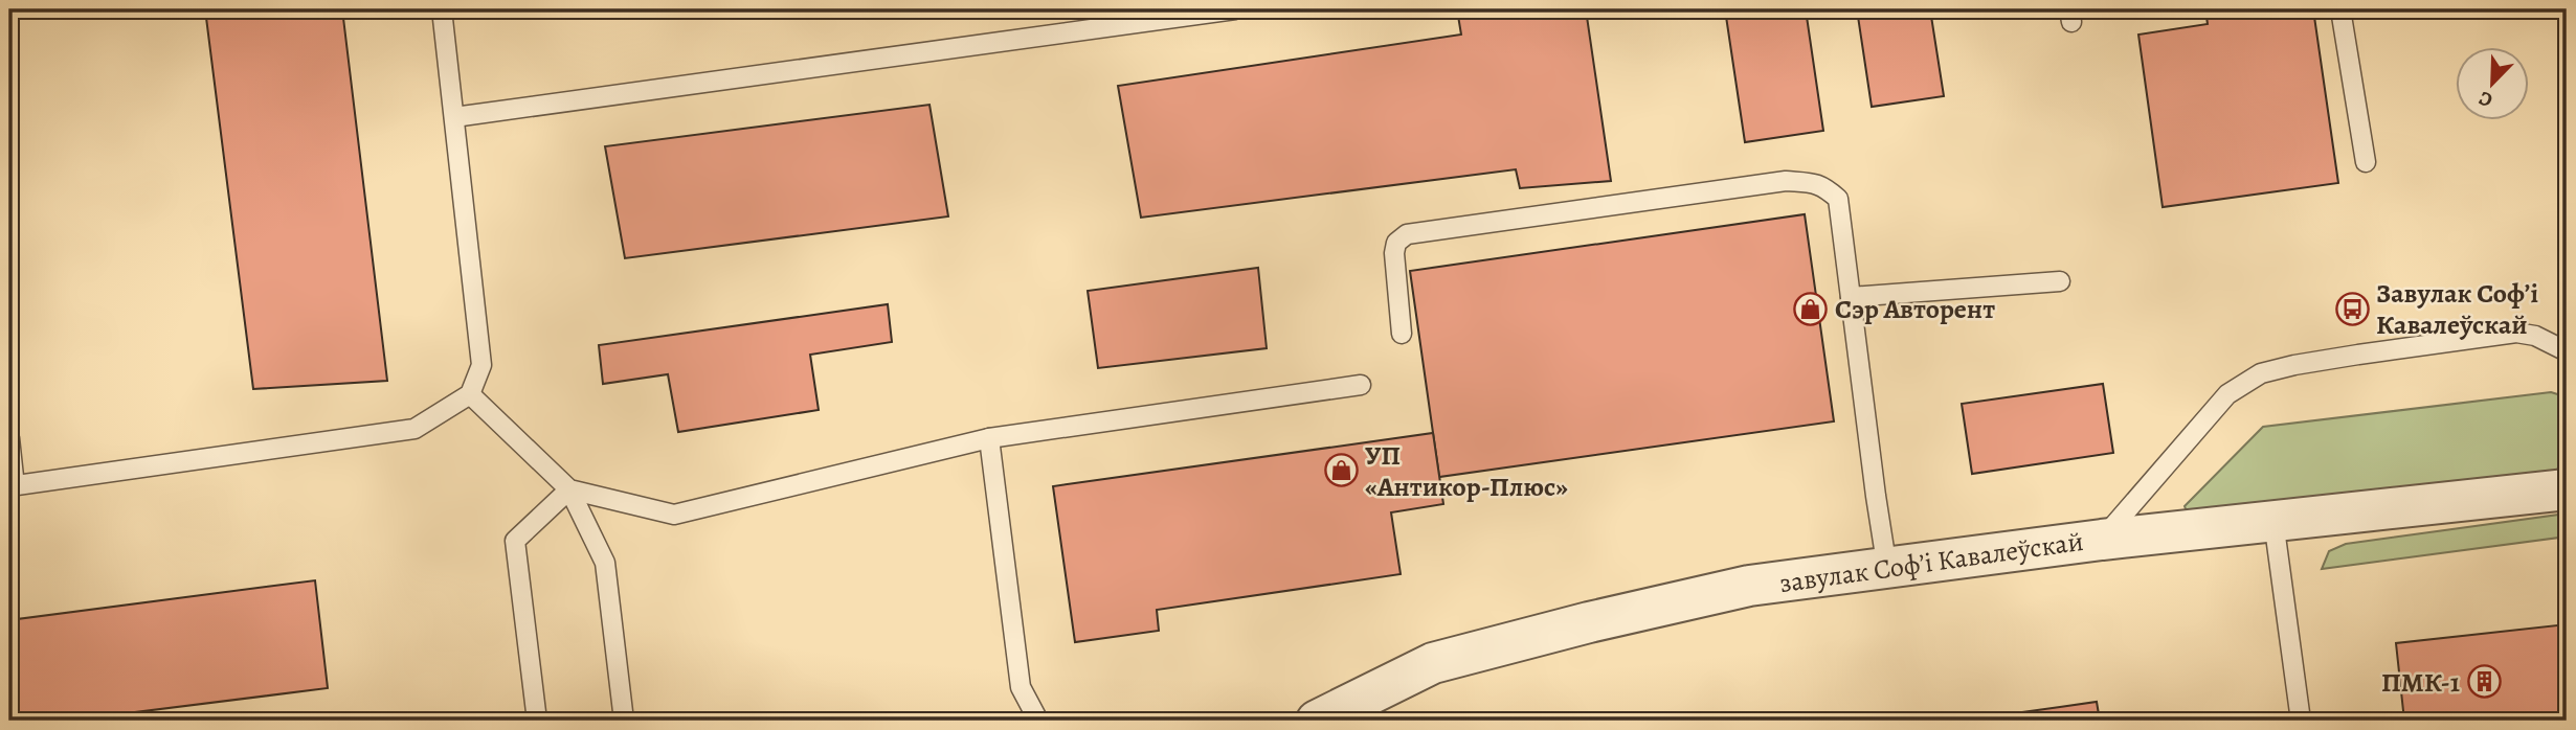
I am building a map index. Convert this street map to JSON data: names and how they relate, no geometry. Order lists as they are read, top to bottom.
{
  "streets": {
    "street": ["завулак Софʼі Кавалеўскай"]
  },
  "places": {
    "shop": ["Сэр Авторент", "УП «Антикор-Плюс»"],
    "bus stop": ["Завулак Софʼі Кавалеўскай"],
    "building": ["ПМК-1"]
  },
  "north": "bottom left"
}
